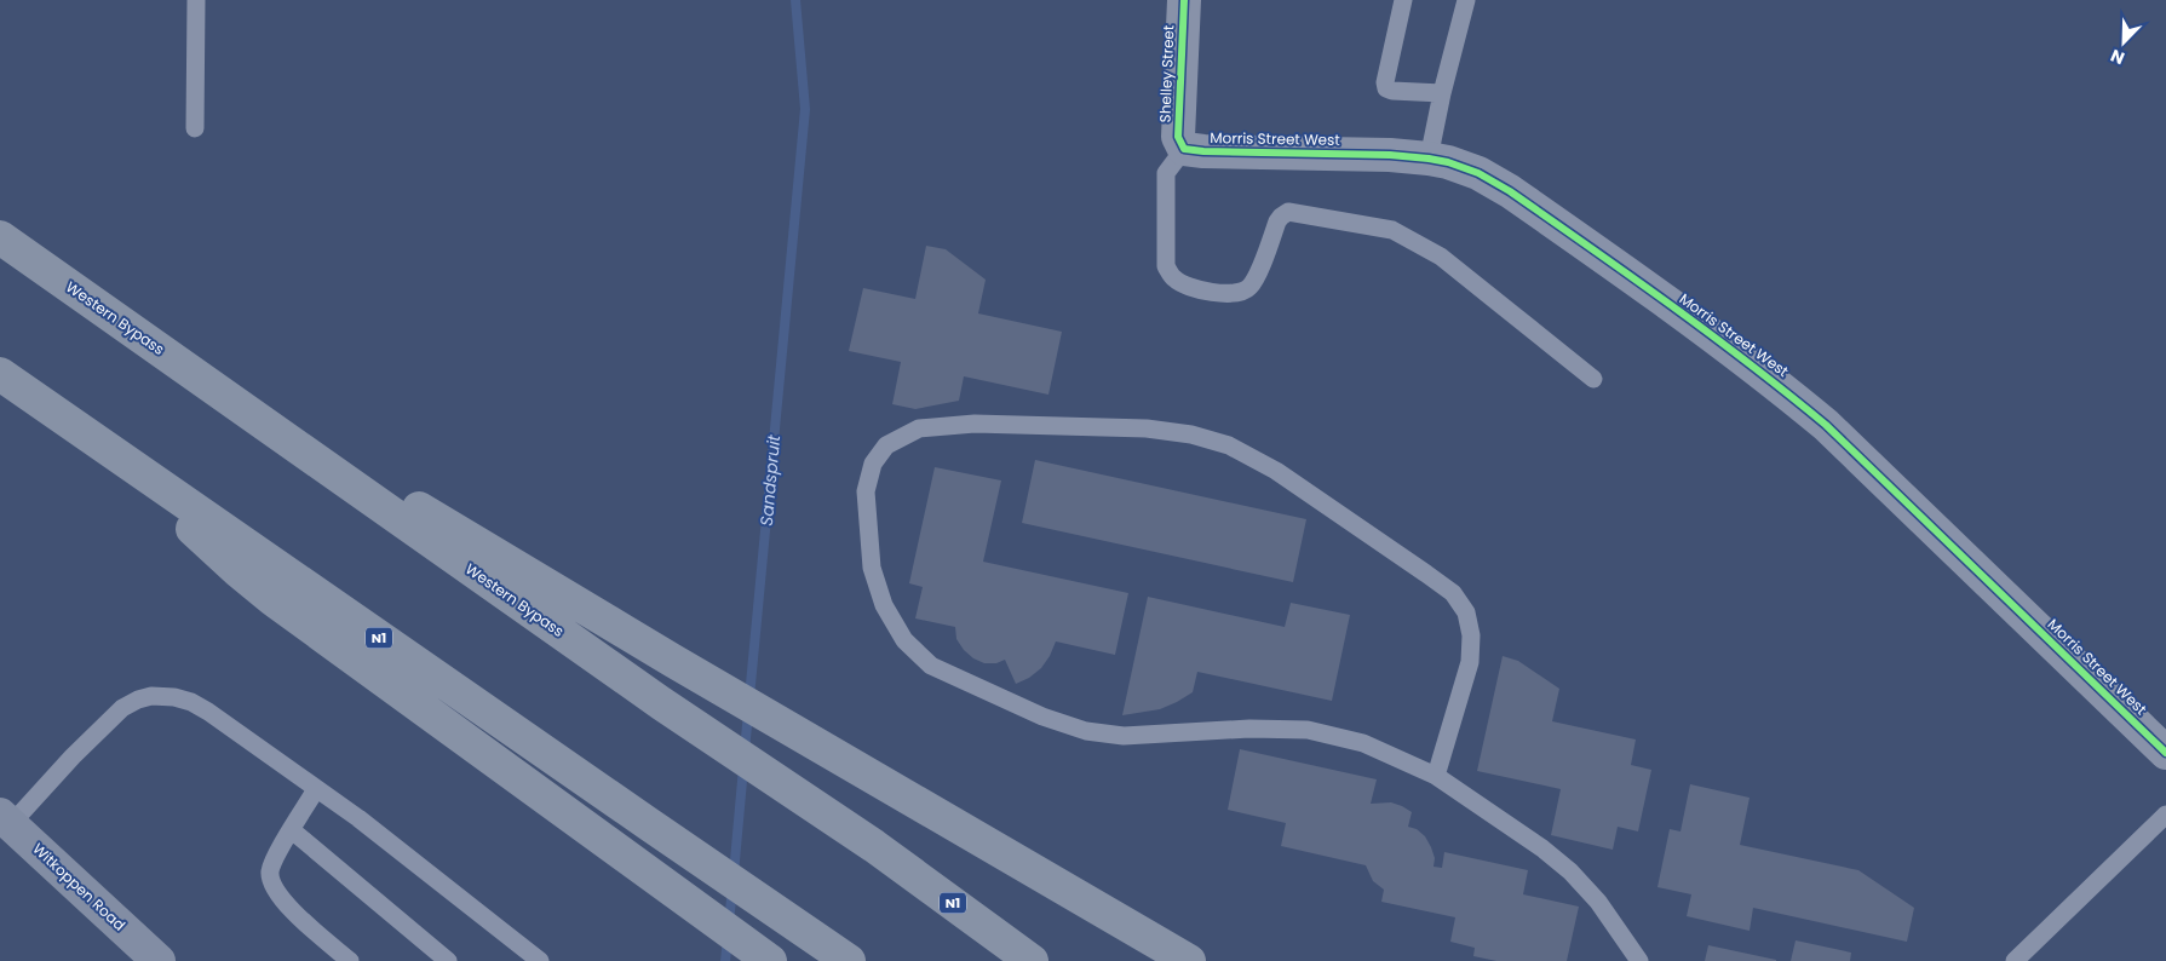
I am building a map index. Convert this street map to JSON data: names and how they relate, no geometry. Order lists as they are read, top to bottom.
{
  "streets": {
    "highway": ["Western Bypass", "N1"],
    "main road": ["Witkoppen Road"],
    "street": ["Shelley Street", "Morris Street West"]
  },
  "crossings": [
    ["Shelley Street", "Morris Street West"]
  ],
  "water": ["Sandspruit"],
  "north": "bottom left"
}
